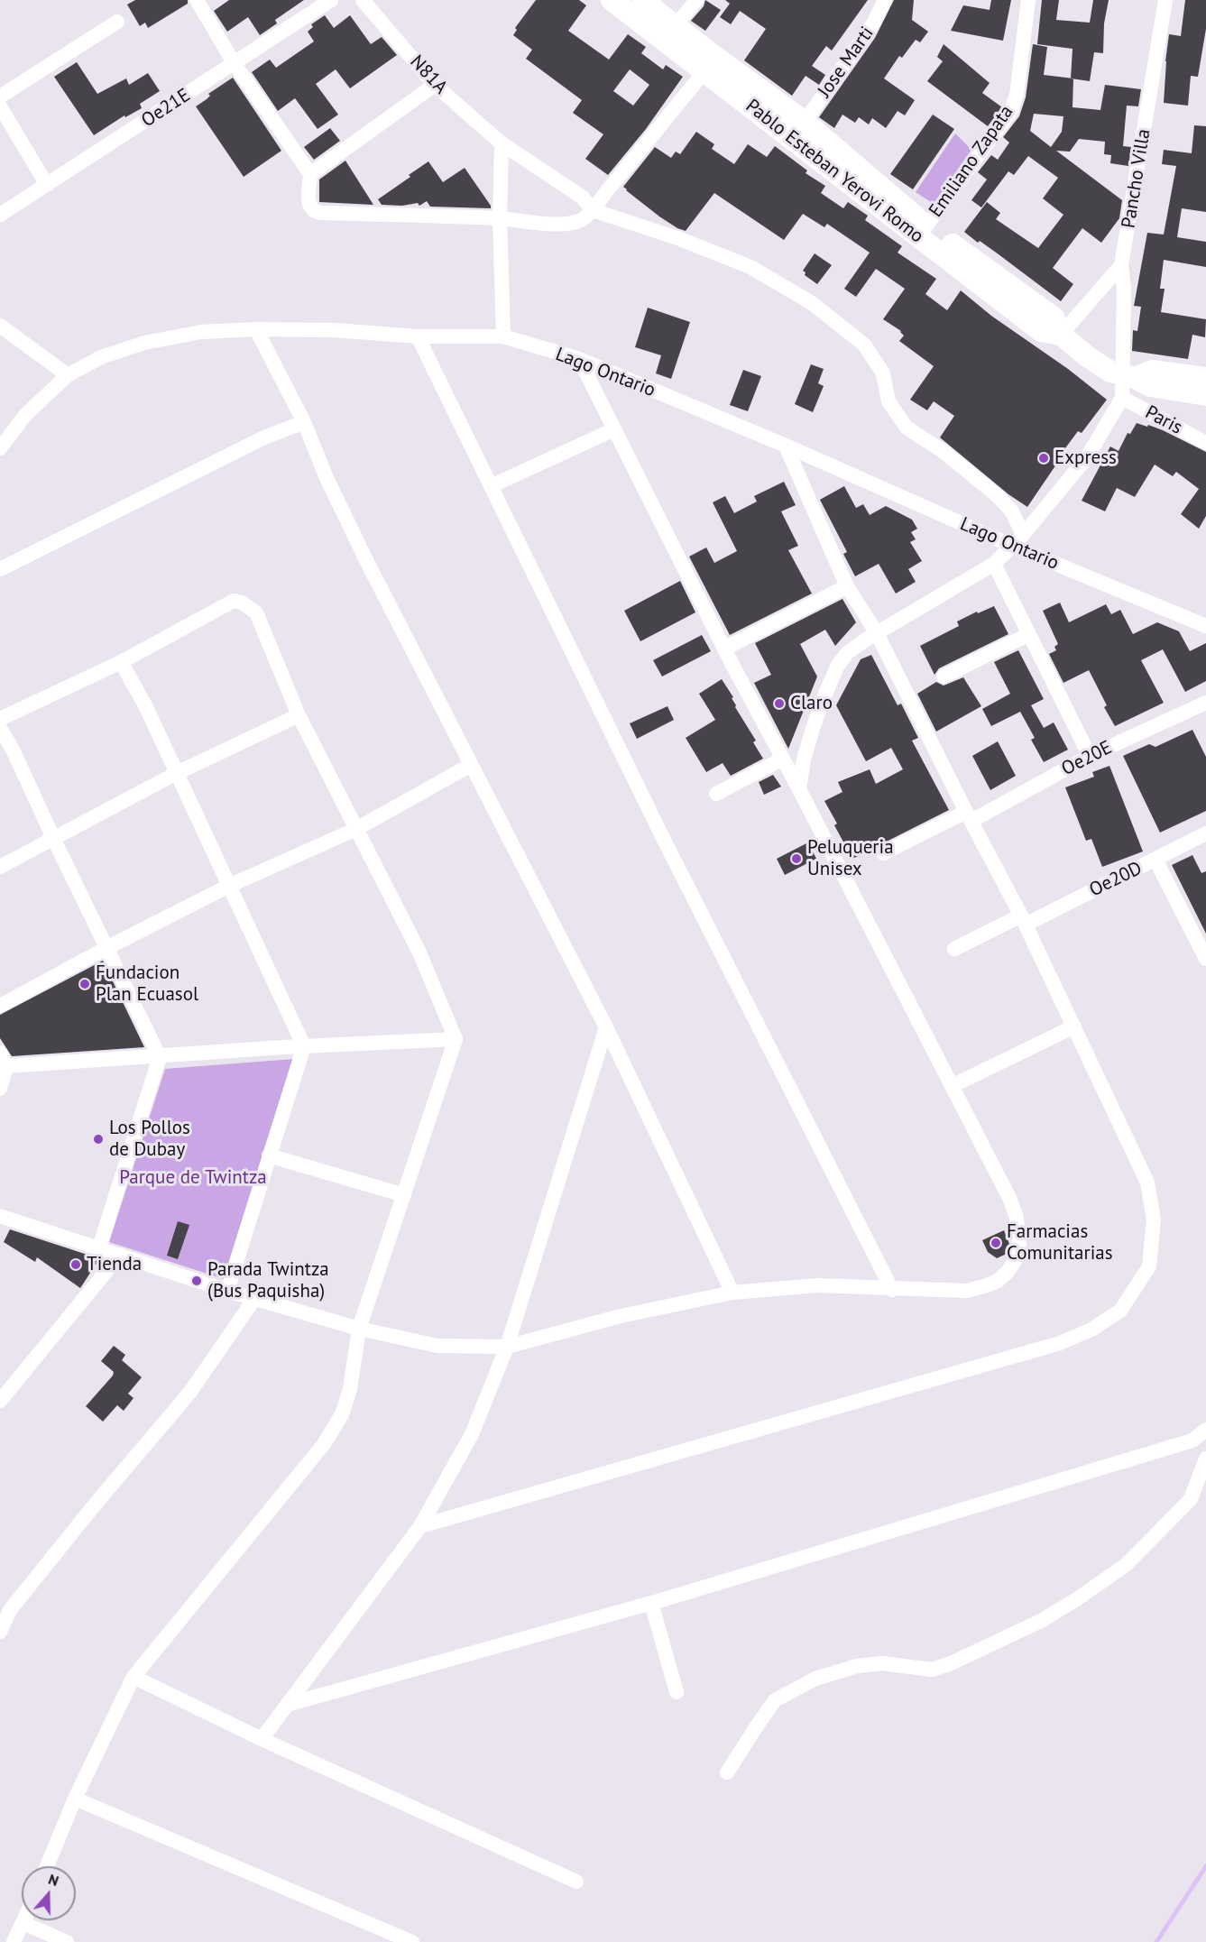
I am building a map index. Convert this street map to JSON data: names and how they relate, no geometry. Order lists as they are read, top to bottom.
{
  "streets": {
    "street": [
      "Jose Marti",
      "N81A",
      "Oe21E",
      "Emiliano Zapata",
      "Pablo Esteban Yerovi Romo",
      "Pancho Villa",
      "Lago Ontario",
      "Paris",
      "Oe20E",
      "Oe20D"
    ]
  },
  "crossings": [
    ["Jose Marti", "Pablo Esteban Yerovi Romo"],
    ["Emiliano Zapata", "Pablo Esteban Yerovi Romo"],
    ["Pablo Esteban Yerovi Romo", "Pancho Villa"],
    ["Pancho Villa", "Paris"]
  ],
  "parks": ["Parque de Twintza"],
  "places": [
    "Express",
    "Claro",
    "Peluqueria Unisex",
    "Fundacion Plan Ecuasol",
    "Los Pollos de Dubay",
    "Farmacias Comunitarias",
    "Tienda",
    "Parada Twintza (Bus Paquisha)"
  ],
  "north": "top"
}
